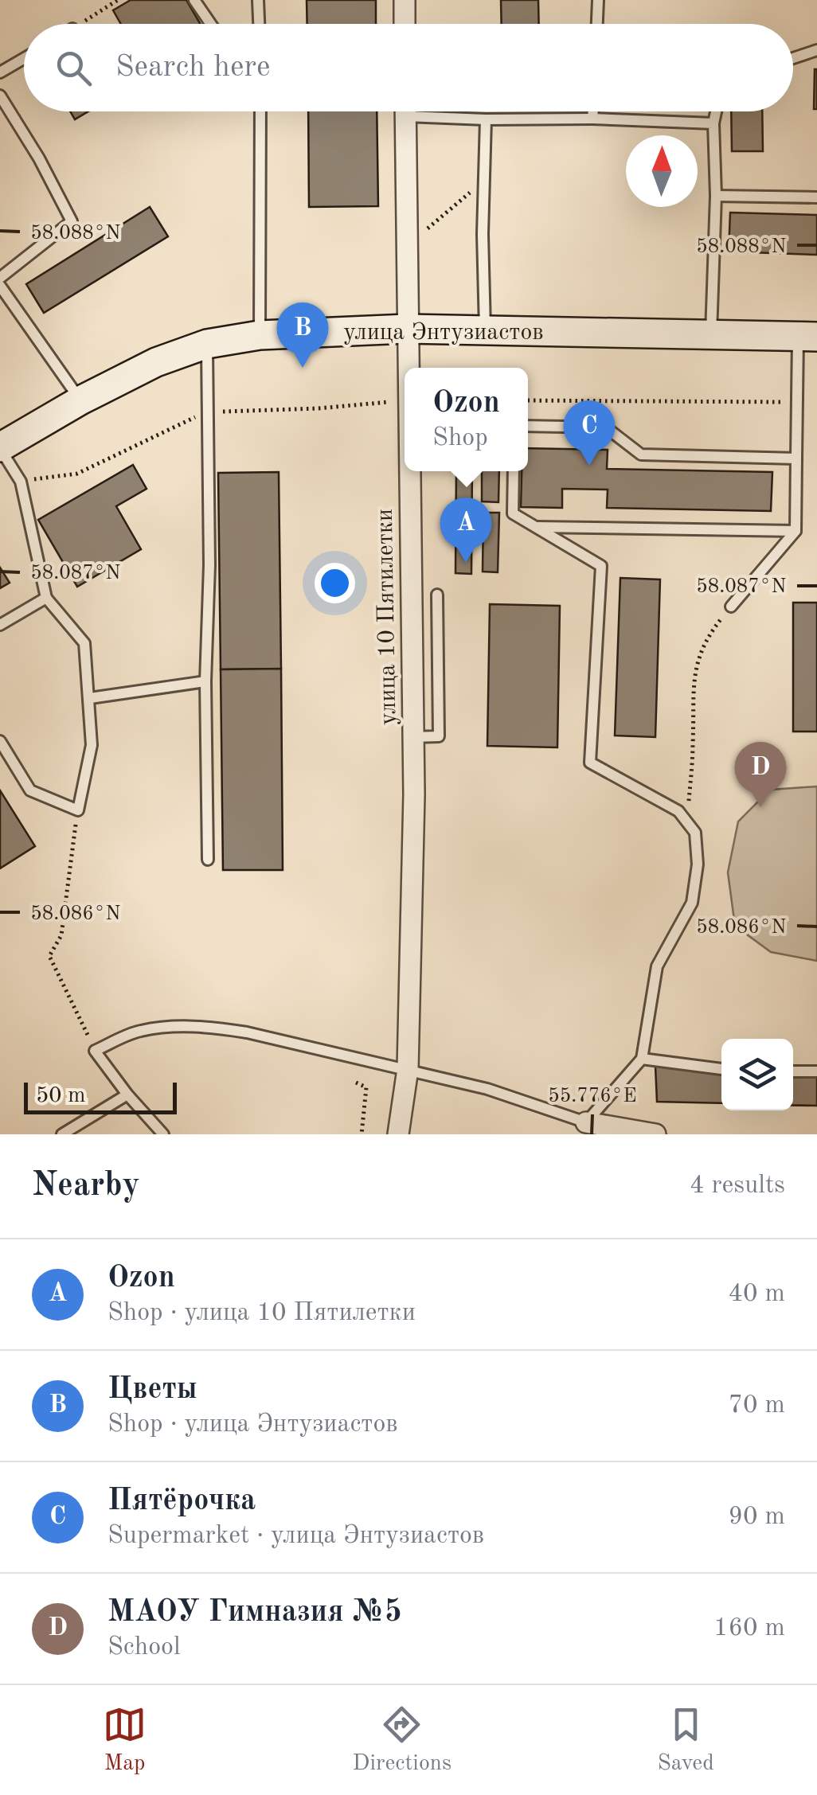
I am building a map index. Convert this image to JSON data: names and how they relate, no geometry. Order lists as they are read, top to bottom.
{
  "streets": {
    "street": ["улица Энтузиастов", "улица 10 Пятилетки"]
  },
  "crossings": [
    ["улица Энтузиастов", "улица 10 Пятилетки"]
  ],
  "scale_bar": "50 m",
  "north": "top",
  "page": {
    "search": "Search here",
    "pins": [
      "B",
      "C",
      "A",
      "D"
    ],
    "popup": ["Ozon", "Shop"],
    "scale": "50 m",
    "heading": ["Nearby", "4 results"],
    "list": [
      {
        "mark": "A",
        "name": "Ozon",
        "note": "Shop · улица 10 Пятилетки",
        "value": "40 m"
      },
      {
        "mark": "B",
        "name": "Цветы",
        "note": "Shop · улица Энтузиастов",
        "value": "70 m"
      },
      {
        "mark": "C",
        "name": "Пятёрочка",
        "note": "Supermarket · улица Энтузиастов",
        "value": "90 m"
      },
      {
        "mark": "D",
        "name": "МАОУ Гимназия №5",
        "note": "School",
        "value": "160 m"
      }
    ],
    "nav": ["Map", "Directions", "Saved"]
  },
  "coordinates": [
    "58.088°N",
    "58.087°N",
    "58.086°N",
    "55.776°E"
  ]
}
